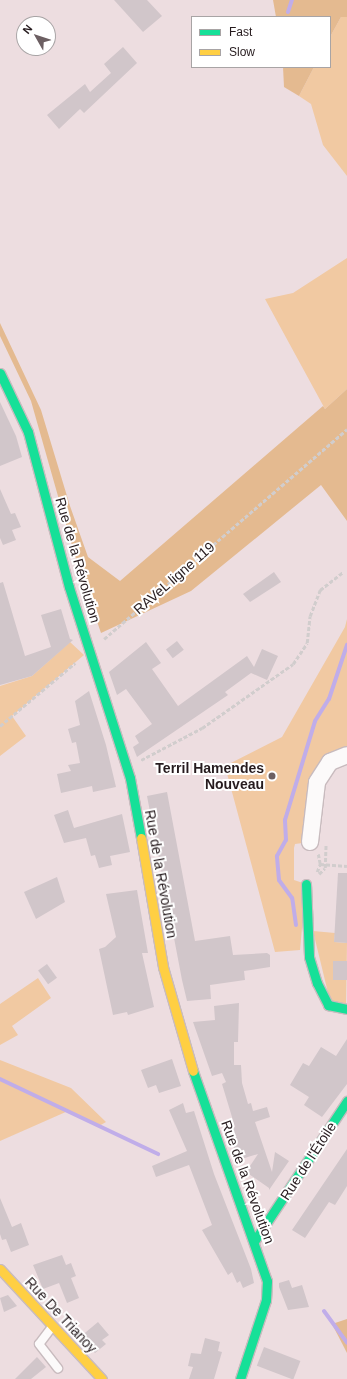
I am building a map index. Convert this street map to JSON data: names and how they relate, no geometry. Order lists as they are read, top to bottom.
{
  "streets": {
    "street": ["Rue de la Révolution", "Rue de l'Étoile", "Rue De Trianoy"],
    "path": ["RAVeL ligne 119"]
  },
  "crossings": [
    ["Rue de la Révolution", "RAVeL ligne 119"],
    ["Rue de la Révolution", "Rue de l'Étoile"]
  ],
  "places": ["Terril Hamendes Nouveau"],
  "legend": ["Fast", "Slow"],
  "north": "top left"
}
